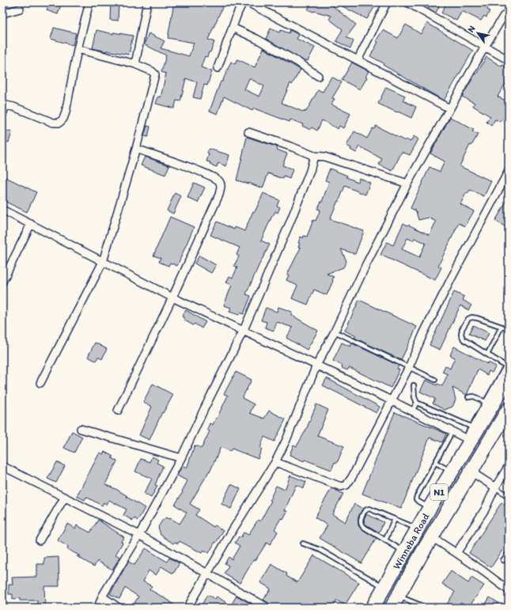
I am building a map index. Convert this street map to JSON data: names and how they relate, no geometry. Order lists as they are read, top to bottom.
{
  "streets": {
    "highway": ["N1", "Winneba Road"]
  },
  "north": "top left"
}
